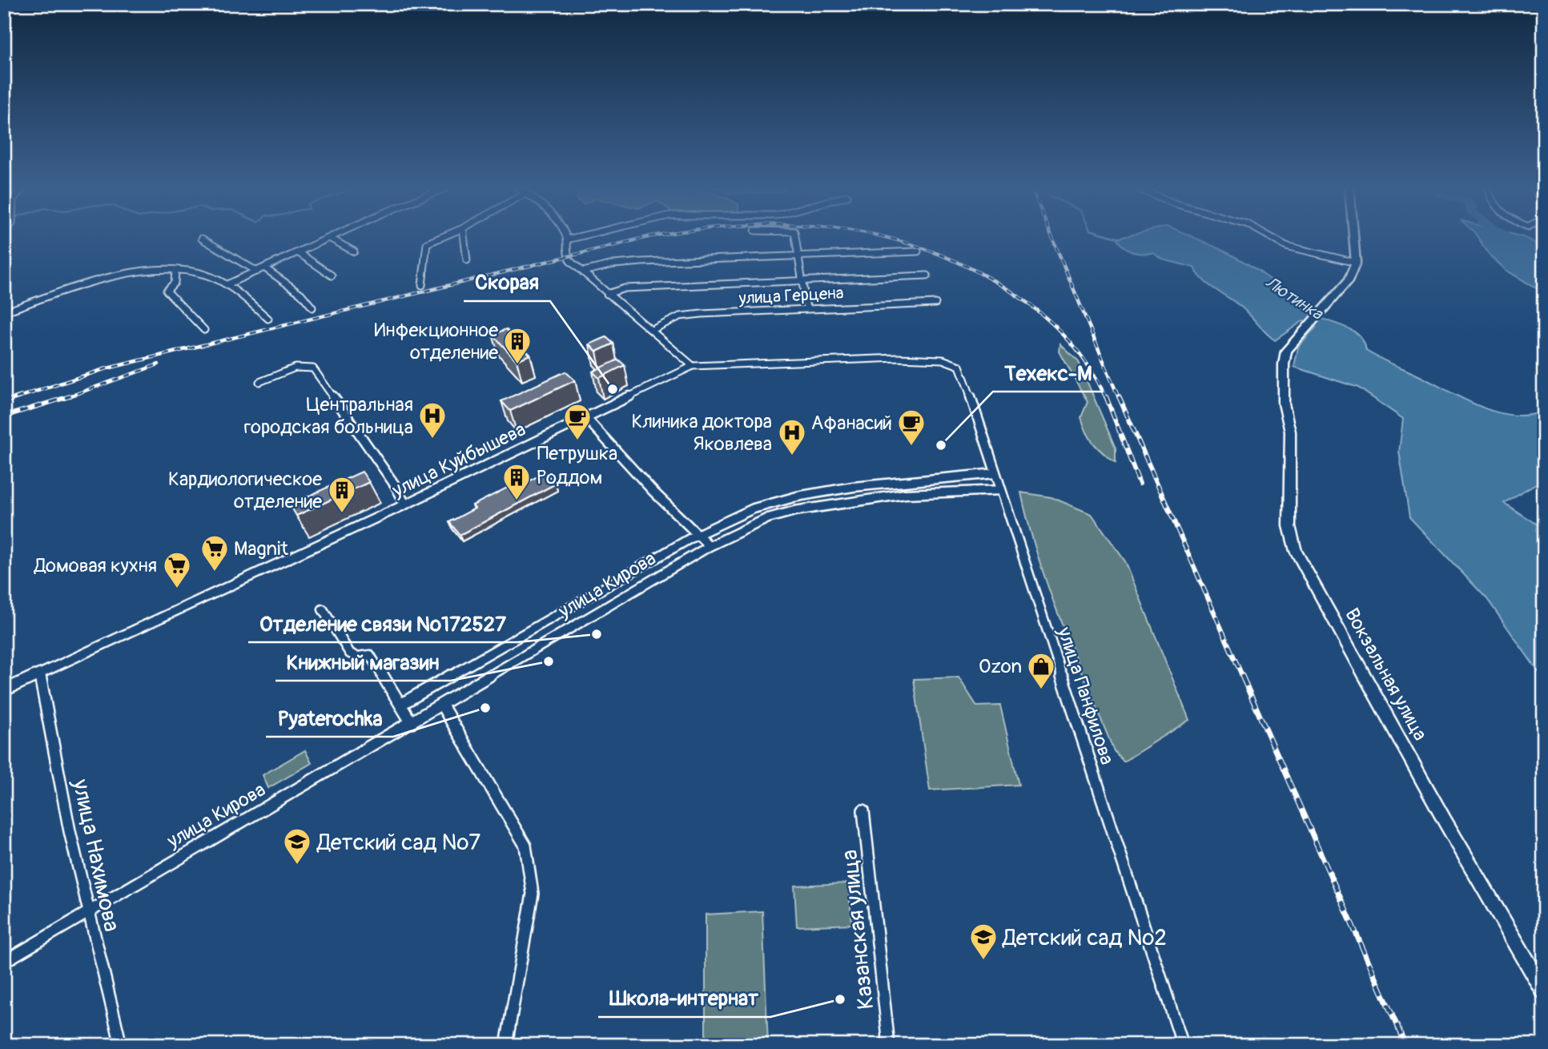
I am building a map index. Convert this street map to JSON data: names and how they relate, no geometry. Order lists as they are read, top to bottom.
{
  "streets": {
    "main road": ["Вокзальная улица"],
    "street": [
      "улица Герцена",
      "улица Куйбышева",
      "улица Кирова",
      "улица Панфилова",
      "улица Нахимова",
      "Казанская улица"
    ]
  },
  "crossings": [
    ["улица Куйбышева", "улица Панфилова"],
    ["улица Куйбышева", "улица Нахимова"],
    ["улица Кирова", "улица Панфилова"],
    ["улица Кирова", "улица Нахимова"]
  ],
  "water": ["Лютинка"],
  "places": {
    "building": ["Инфекционное отделение", "Роддом", "Кардиологическое отделение"],
    "other": [
      "Скорая",
      "Техекс-М",
      "Отделение связи №172527",
      "Книжный магазин",
      "Pyaterochka",
      "Школа-интернат"
    ],
    "hospital": ["Центральная городская больница", "Клиника доктора Яковлева"],
    "cafe": ["Петрушка", "Афанасий"],
    "supermarket": ["Magnit", "Домовая кухня"],
    "shop": ["Ozon"],
    "school or university": ["Детский сад №7", "Детский сад №2"]
  }
}
